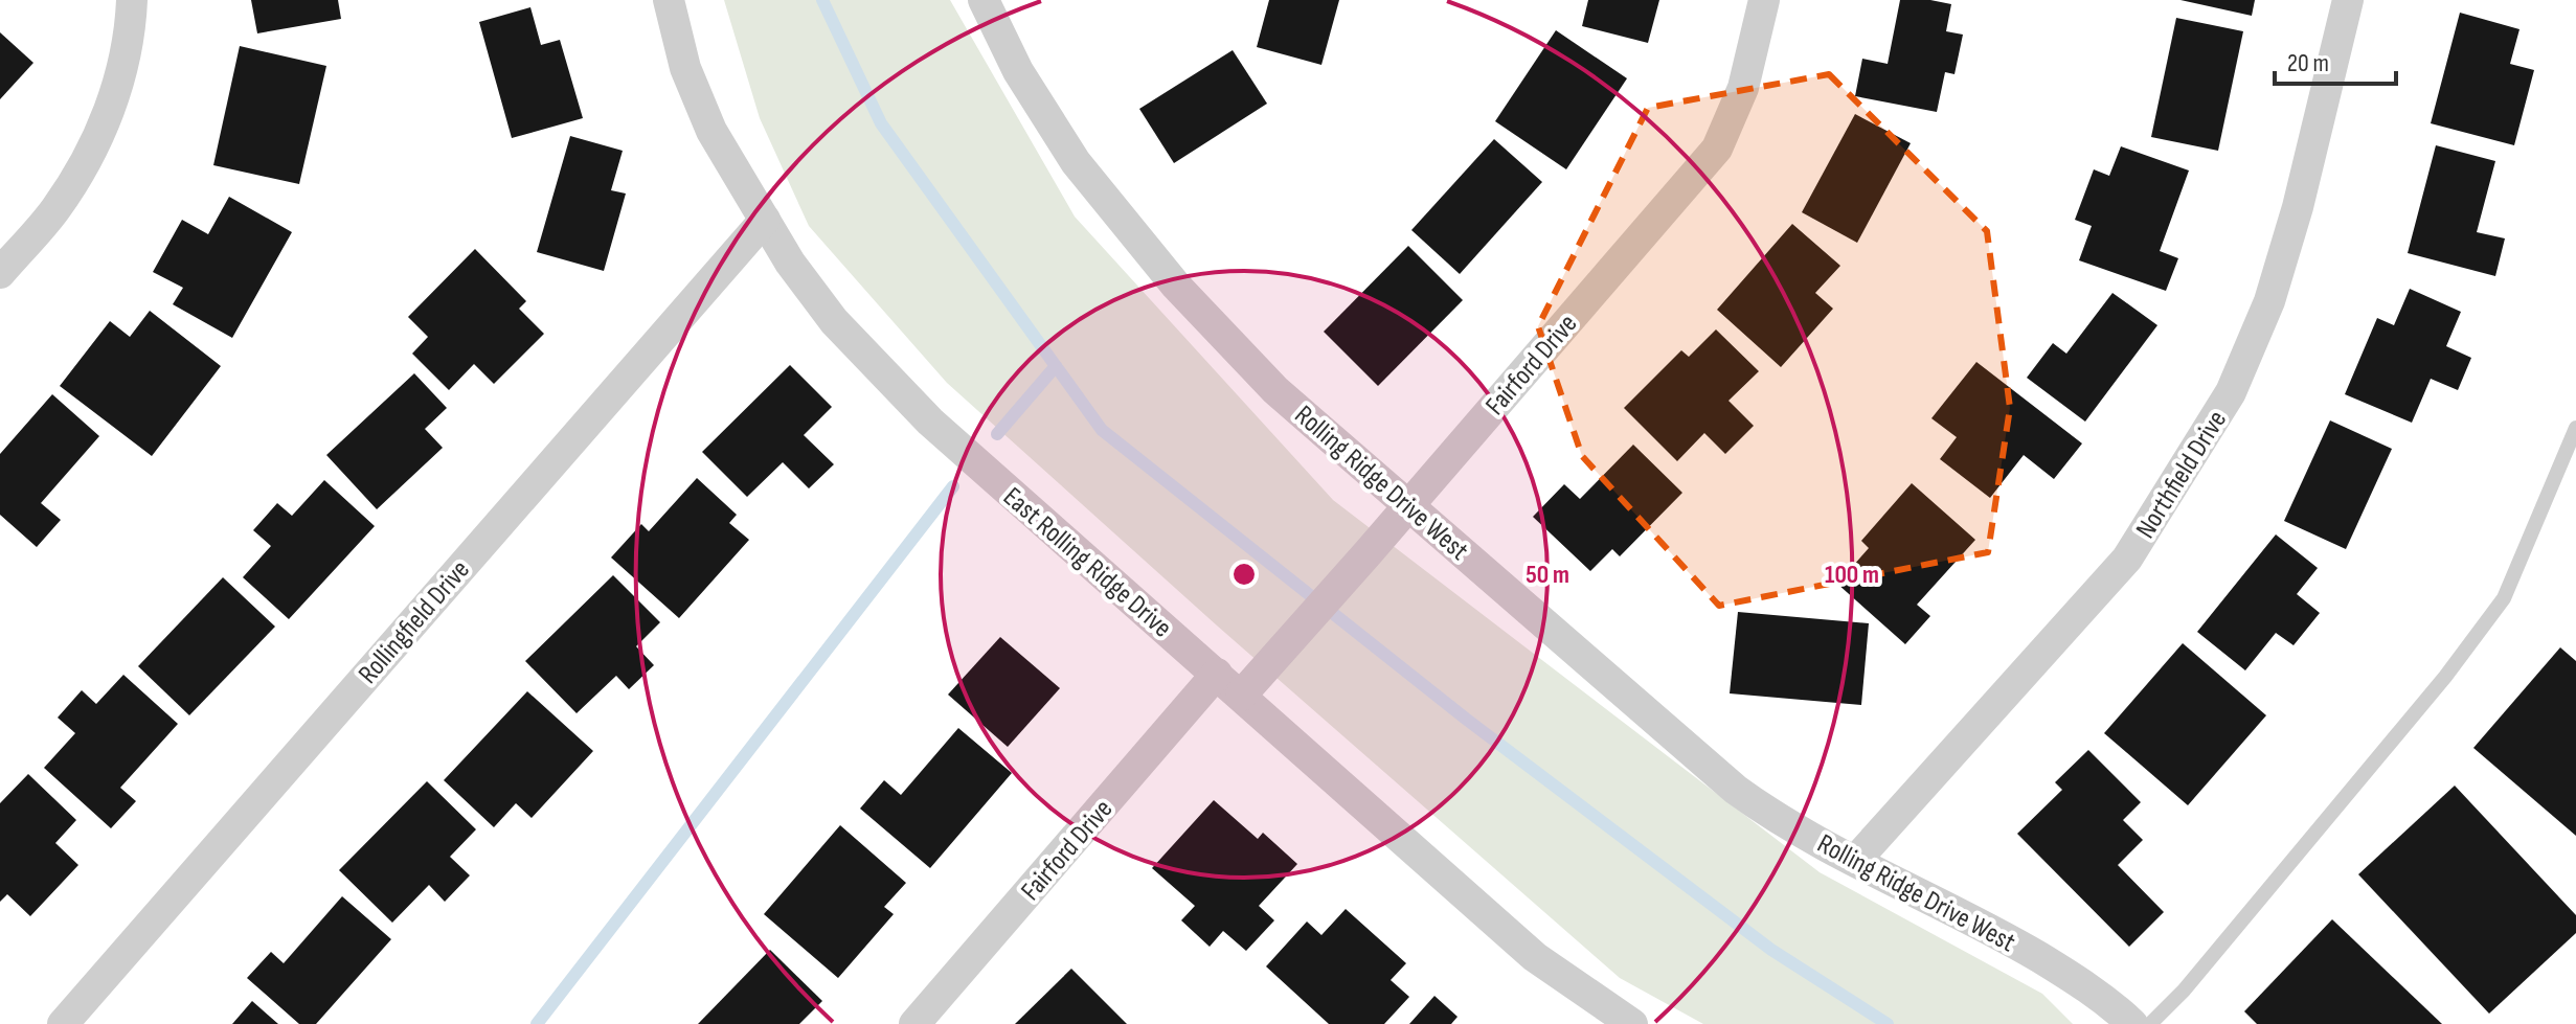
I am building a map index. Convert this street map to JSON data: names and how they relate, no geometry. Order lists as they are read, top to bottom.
{
  "streets": {
    "street": [
      "Fairford Drive",
      "Northfield Drive",
      "Rolling Ridge Drive West",
      "East Rolling Ridge Drive",
      "Rollingfield Drive"
    ]
  },
  "crossings": [
    ["Fairford Drive", "Rolling Ridge Drive West"],
    ["Fairford Drive", "East Rolling Ridge Drive"],
    ["Northfield Drive", "Rolling Ridge Drive West"],
    ["East Rolling Ridge Drive", "Rollingfield Drive"]
  ],
  "scale_bar": "20 m",
  "rings": ["50 m", "100 m"]
}
